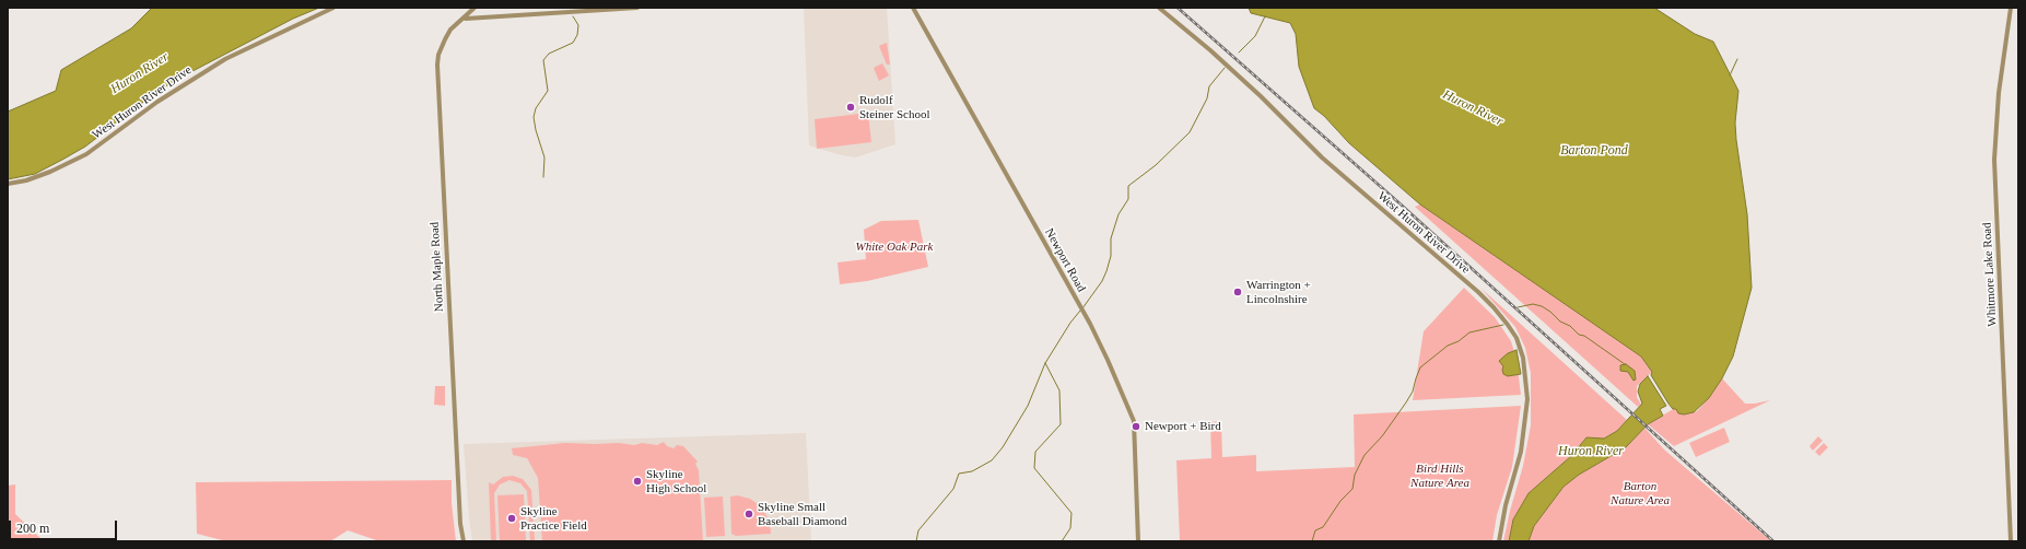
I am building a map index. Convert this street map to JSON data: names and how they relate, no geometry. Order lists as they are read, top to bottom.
{
  "streets": {
    "street": [
      "West Huron River Drive",
      "Newport Road",
      "North Maple Road",
      "Whitmore Lake Road"
    ]
  },
  "water": ["Huron River", "Barton Pond"],
  "parks": ["White Oak Park", "Bird Hills Nature Area", "Barton Nature Area"],
  "places": [
    "Rudolf Steiner School",
    "Warrington + Lincolnshire",
    "Newport + Bird",
    "Skyline High School",
    "Skyline Small Baseball Diamond",
    "Skyline Practice Field"
  ],
  "scale_bar": "200 m"
}
